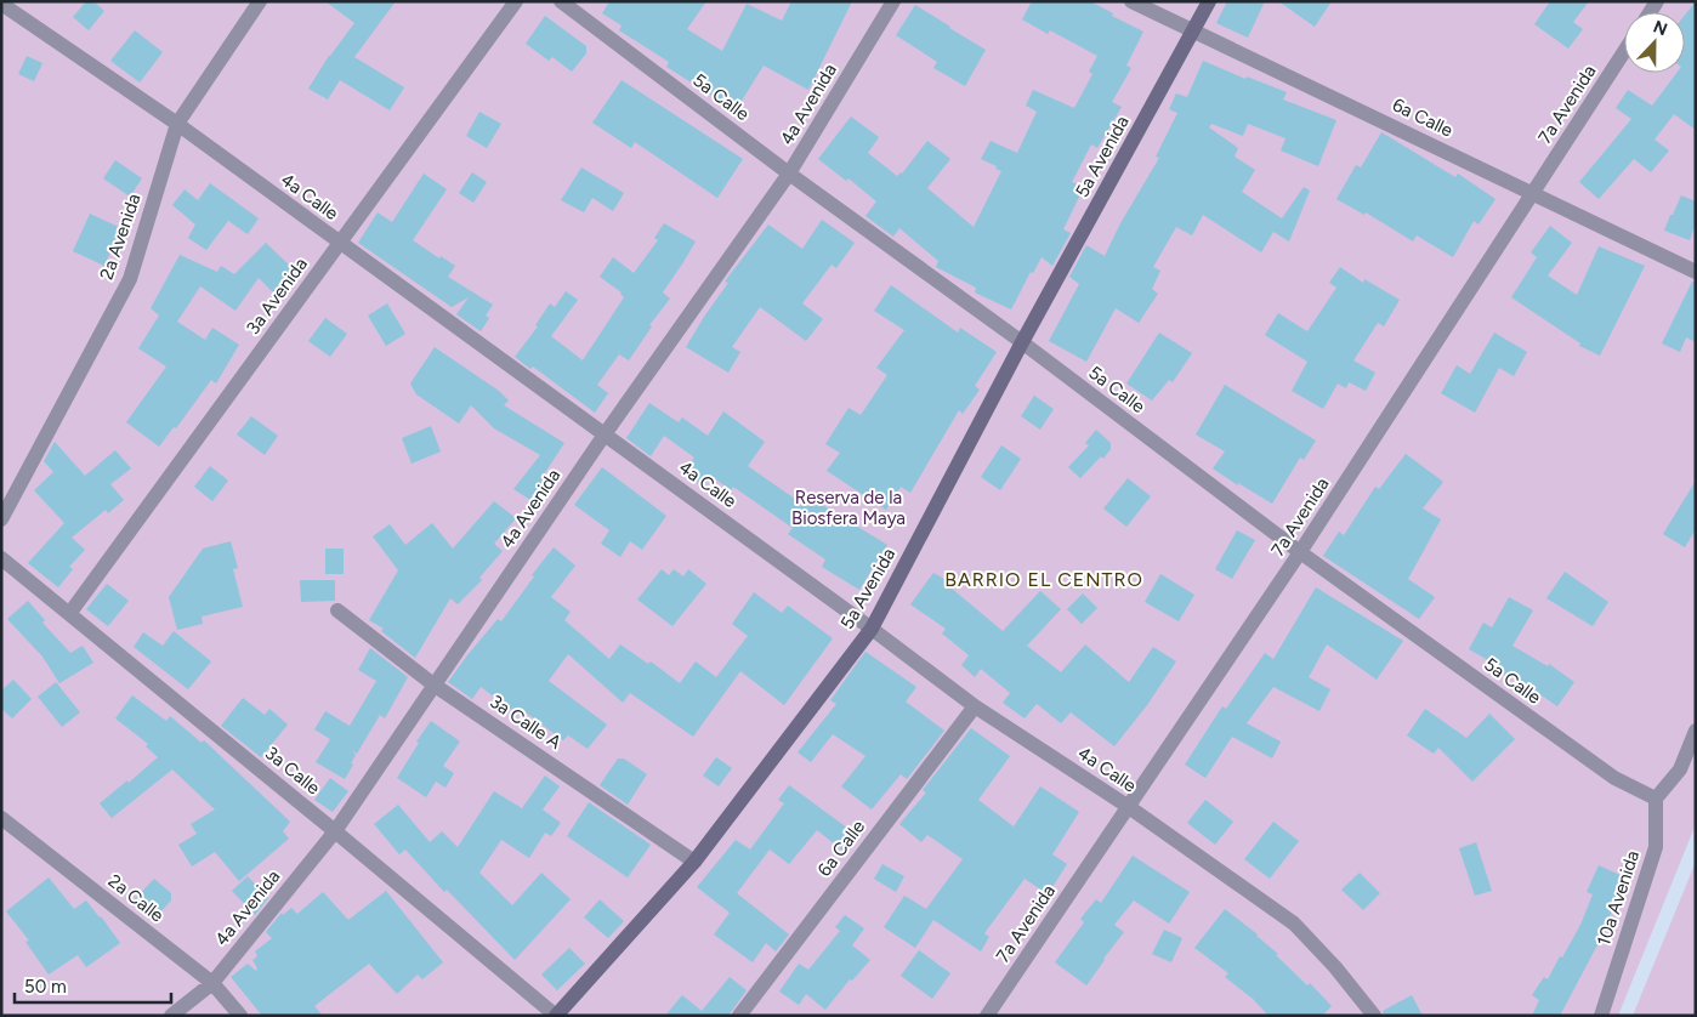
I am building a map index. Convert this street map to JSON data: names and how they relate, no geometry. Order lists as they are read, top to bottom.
{
  "streets": {
    "street": [
      "5a Calle",
      "4a Avenida",
      "7a Avenida",
      "6a Calle",
      "5a Avenida",
      "4a Calle",
      "2a Avenida",
      "3a Avenida",
      "3a Calle A",
      "3a Calle",
      "2a Calle",
      "10a Avenida"
    ]
  },
  "crossings": [
    ["5a Calle", "4a Avenida"],
    ["5a Calle", "7a Avenida"],
    ["5a Calle", "5a Avenida"],
    ["5a Calle", "10a Avenida"],
    ["4a Avenida", "4a Calle"],
    ["4a Avenida", "3a Calle A"],
    ["4a Avenida", "3a Calle"],
    ["4a Avenida", "2a Calle"],
    ["7a Avenida", "6a Calle"],
    ["7a Avenida", "4a Calle"],
    ["6a Calle", "5a Avenida"],
    ["6a Calle", "4a Calle"],
    ["5a Avenida", "4a Calle"],
    ["5a Avenida", "3a Calle A"],
    ["5a Avenida", "3a Calle"],
    ["4a Calle", "2a Avenida"],
    ["4a Calle", "3a Avenida"],
    ["3a Avenida", "3a Calle"]
  ],
  "districts": ["BARRIO EL CENTRO"],
  "parks": ["Reserva de la Biosfera Maya"],
  "scale_bar": "50 m",
  "north": "top"
}
